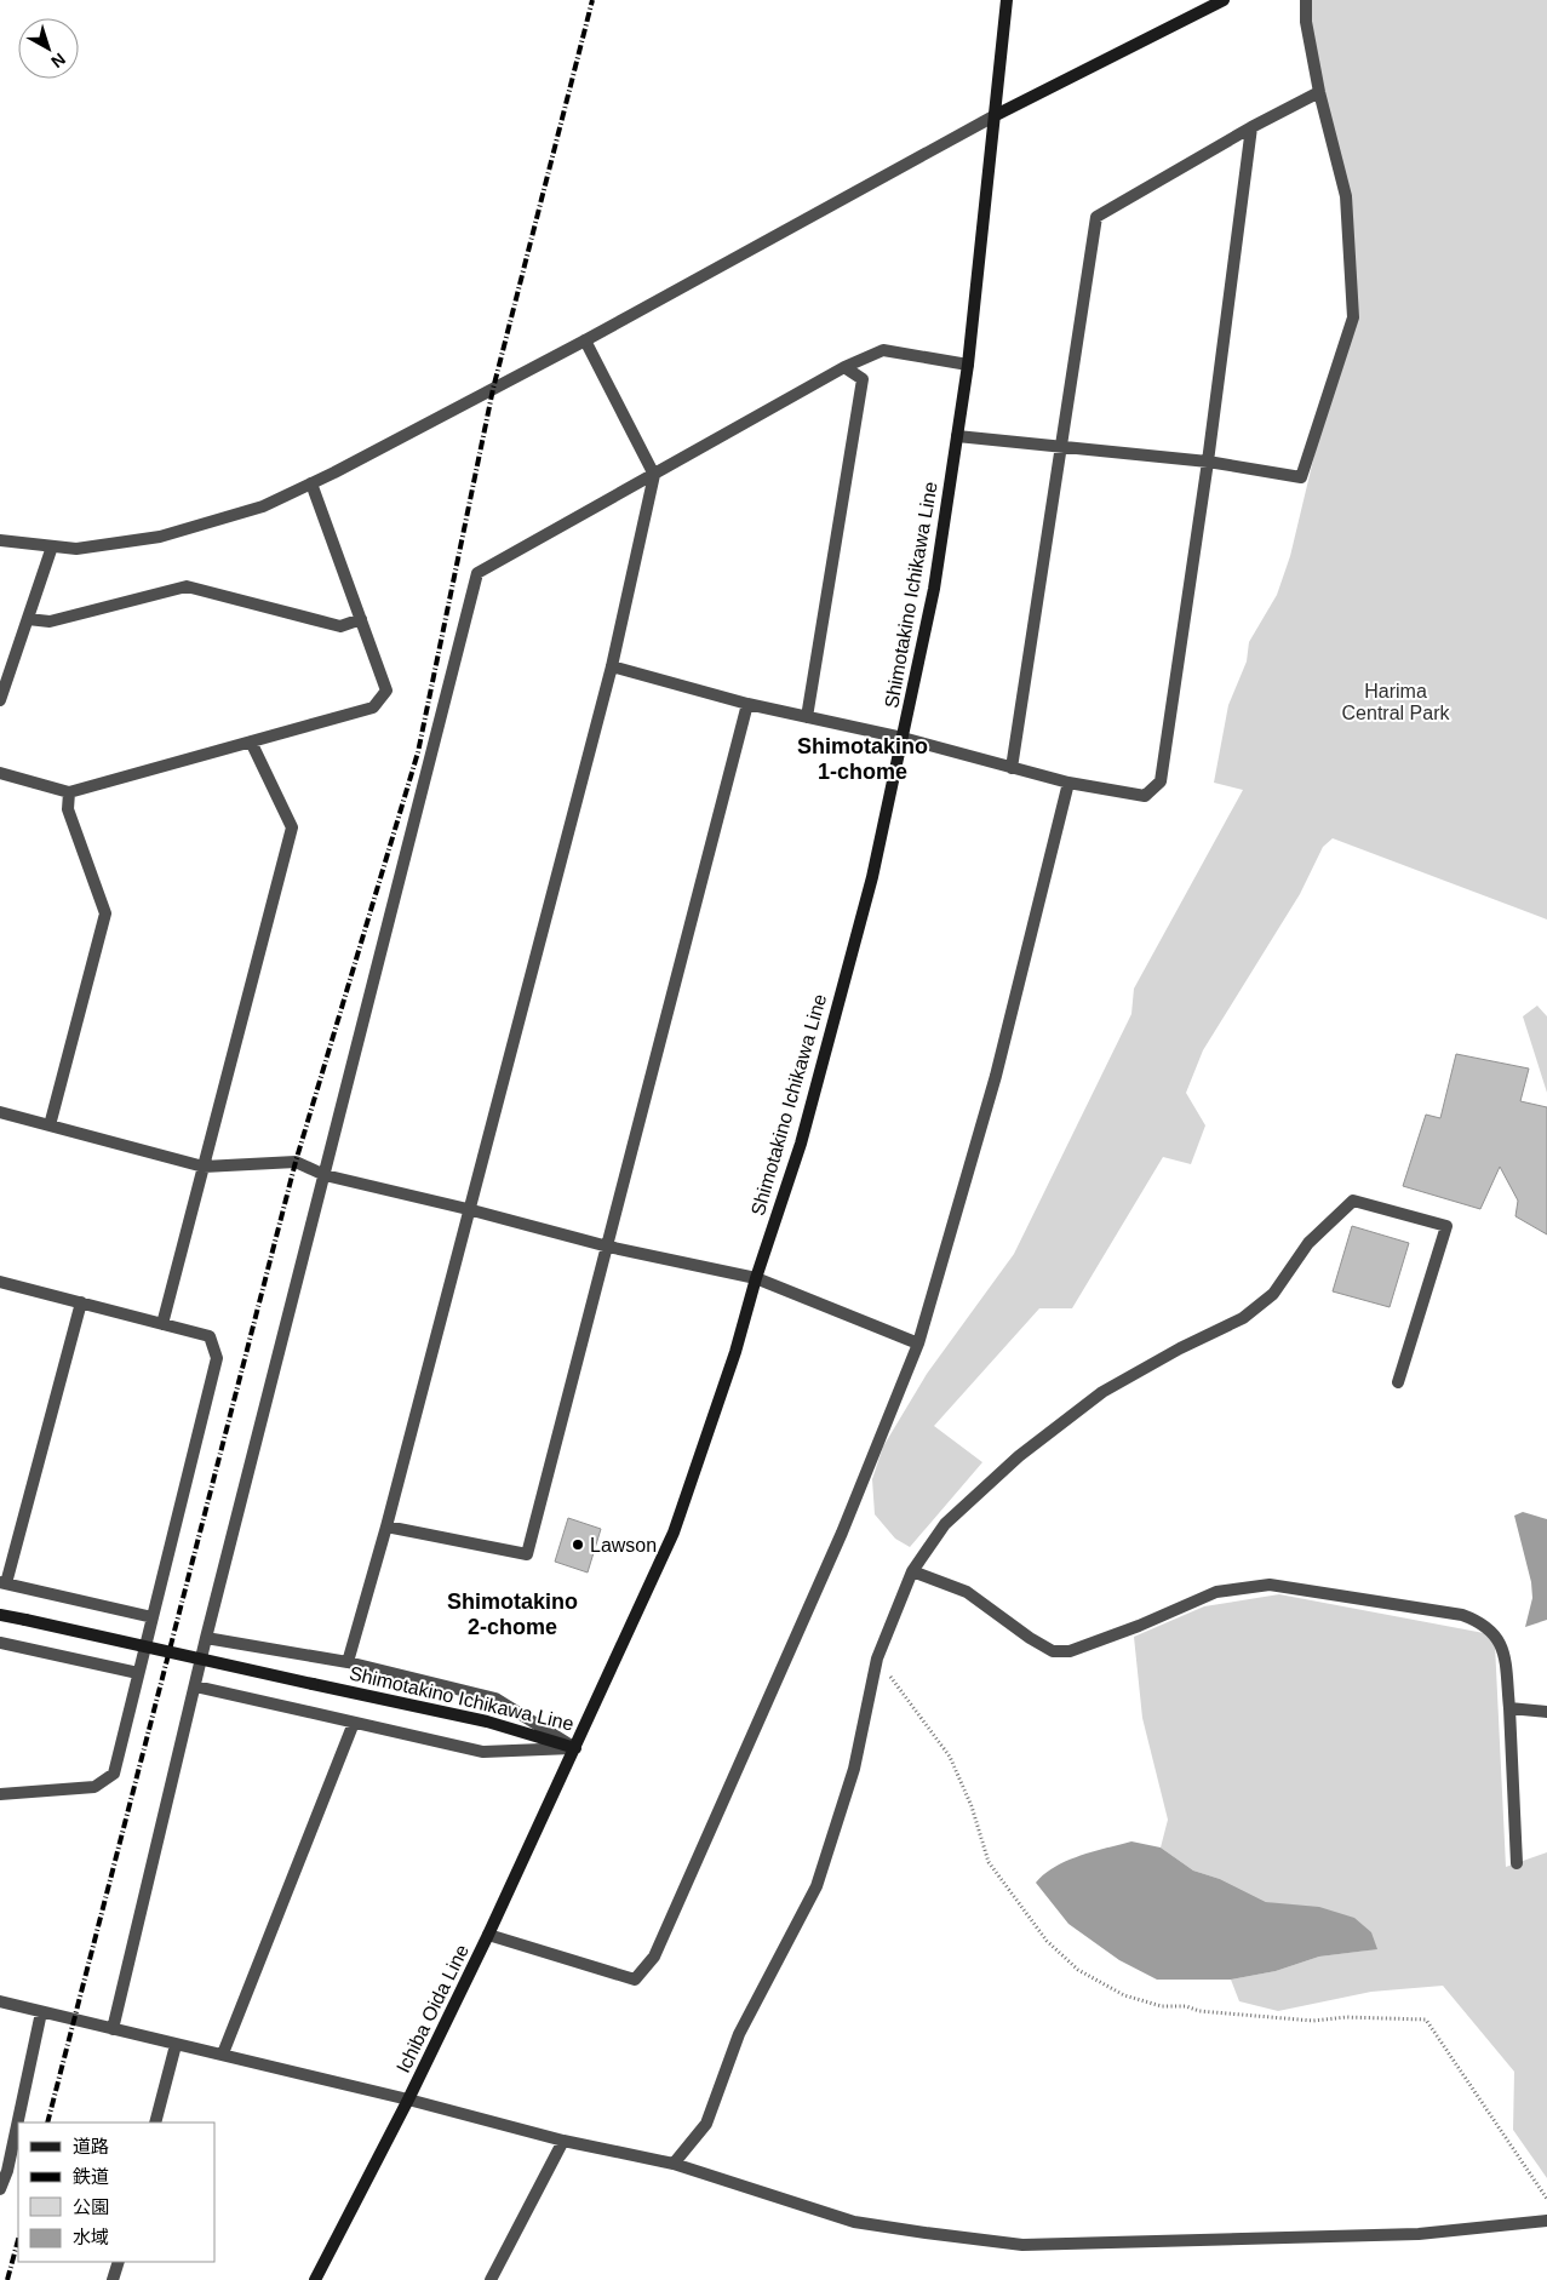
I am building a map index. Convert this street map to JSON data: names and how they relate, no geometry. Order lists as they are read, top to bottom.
{
  "streets": {
    "main road": ["Shimotakino Ichikawa Line", "Ichiba Oida Line"]
  },
  "crossings": [
    ["Shimotakino Ichikawa Line", "Ichiba Oida Line"]
  ],
  "districts": ["Shimotakino 1-chome", "Shimotakino 2-chome"],
  "parks": ["Harima Central Park"],
  "places": ["Lawson"],
  "legend": [
    "道路",
    "鉄道",
    "公園",
    "水域"
  ],
  "north": "bottom right"
}
